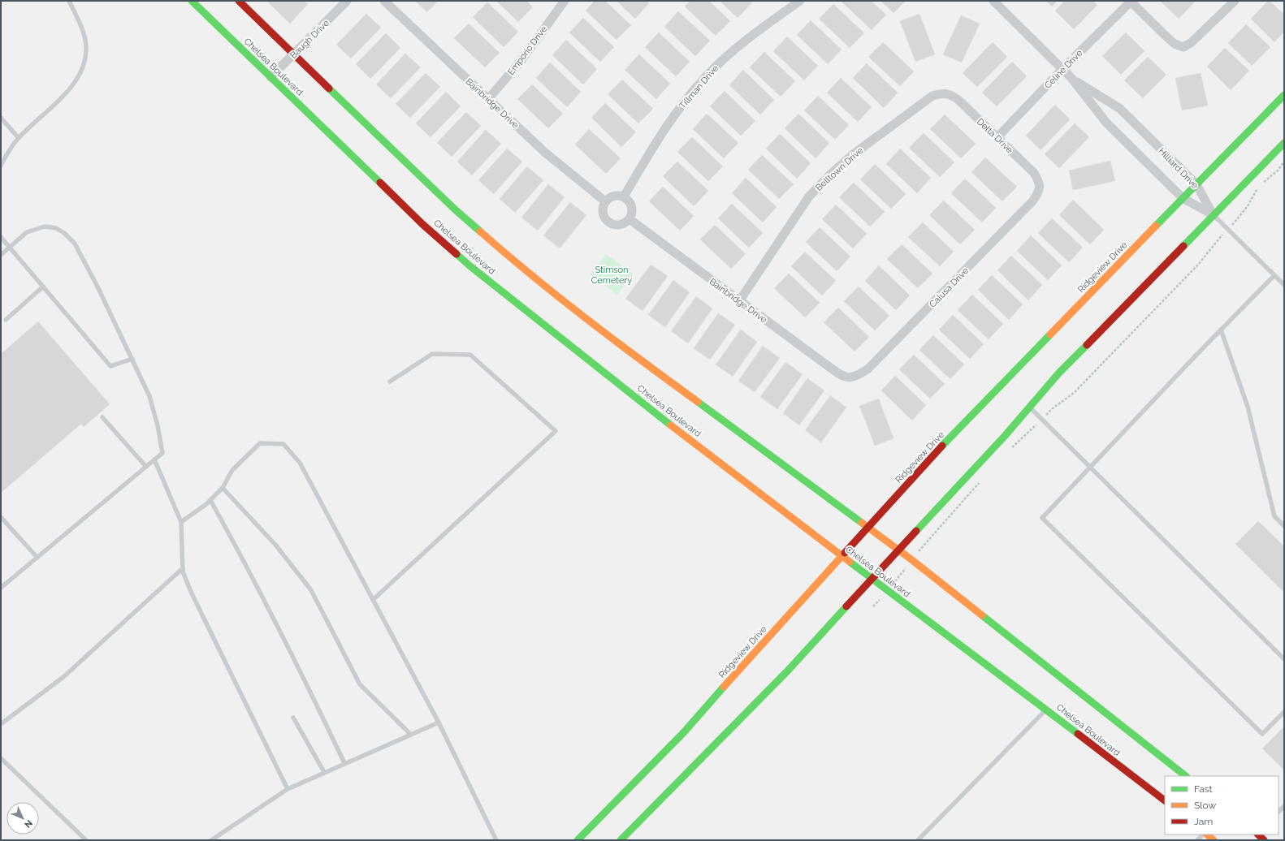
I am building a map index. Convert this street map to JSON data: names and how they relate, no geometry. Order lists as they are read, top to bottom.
{
  "streets": {
    "main road": ["Chelsea Boulevard", "Ridgeview Drive"],
    "street": [
      "Baugh Drive",
      "Emporio Drive",
      "Celine Drive",
      "Tillman Drive",
      "Bainbridge Drive",
      "Delta Drive",
      "Hilliard Drive",
      "Belltown Drive",
      "Calusa Drive"
    ]
  },
  "crossings": [
    ["Baugh Drive", "Chelsea Boulevard"],
    ["Emporio Drive", "Bainbridge Drive"],
    ["Chelsea Boulevard", "Ridgeview Drive"],
    ["Celine Drive", "Delta Drive"],
    ["Celine Drive", "Hilliard Drive"],
    ["Tillman Drive", "Bainbridge Drive"],
    ["Bainbridge Drive", "Belltown Drive"],
    ["Bainbridge Drive", "Calusa Drive"],
    ["Delta Drive", "Belltown Drive"],
    ["Delta Drive", "Calusa Drive"],
    ["Hilliard Drive", "Ridgeview Drive"]
  ],
  "parks": ["Stimson Cemetery"],
  "legend": ["Fast", "Slow", "Jam"],
  "north": "bottom right"
}
